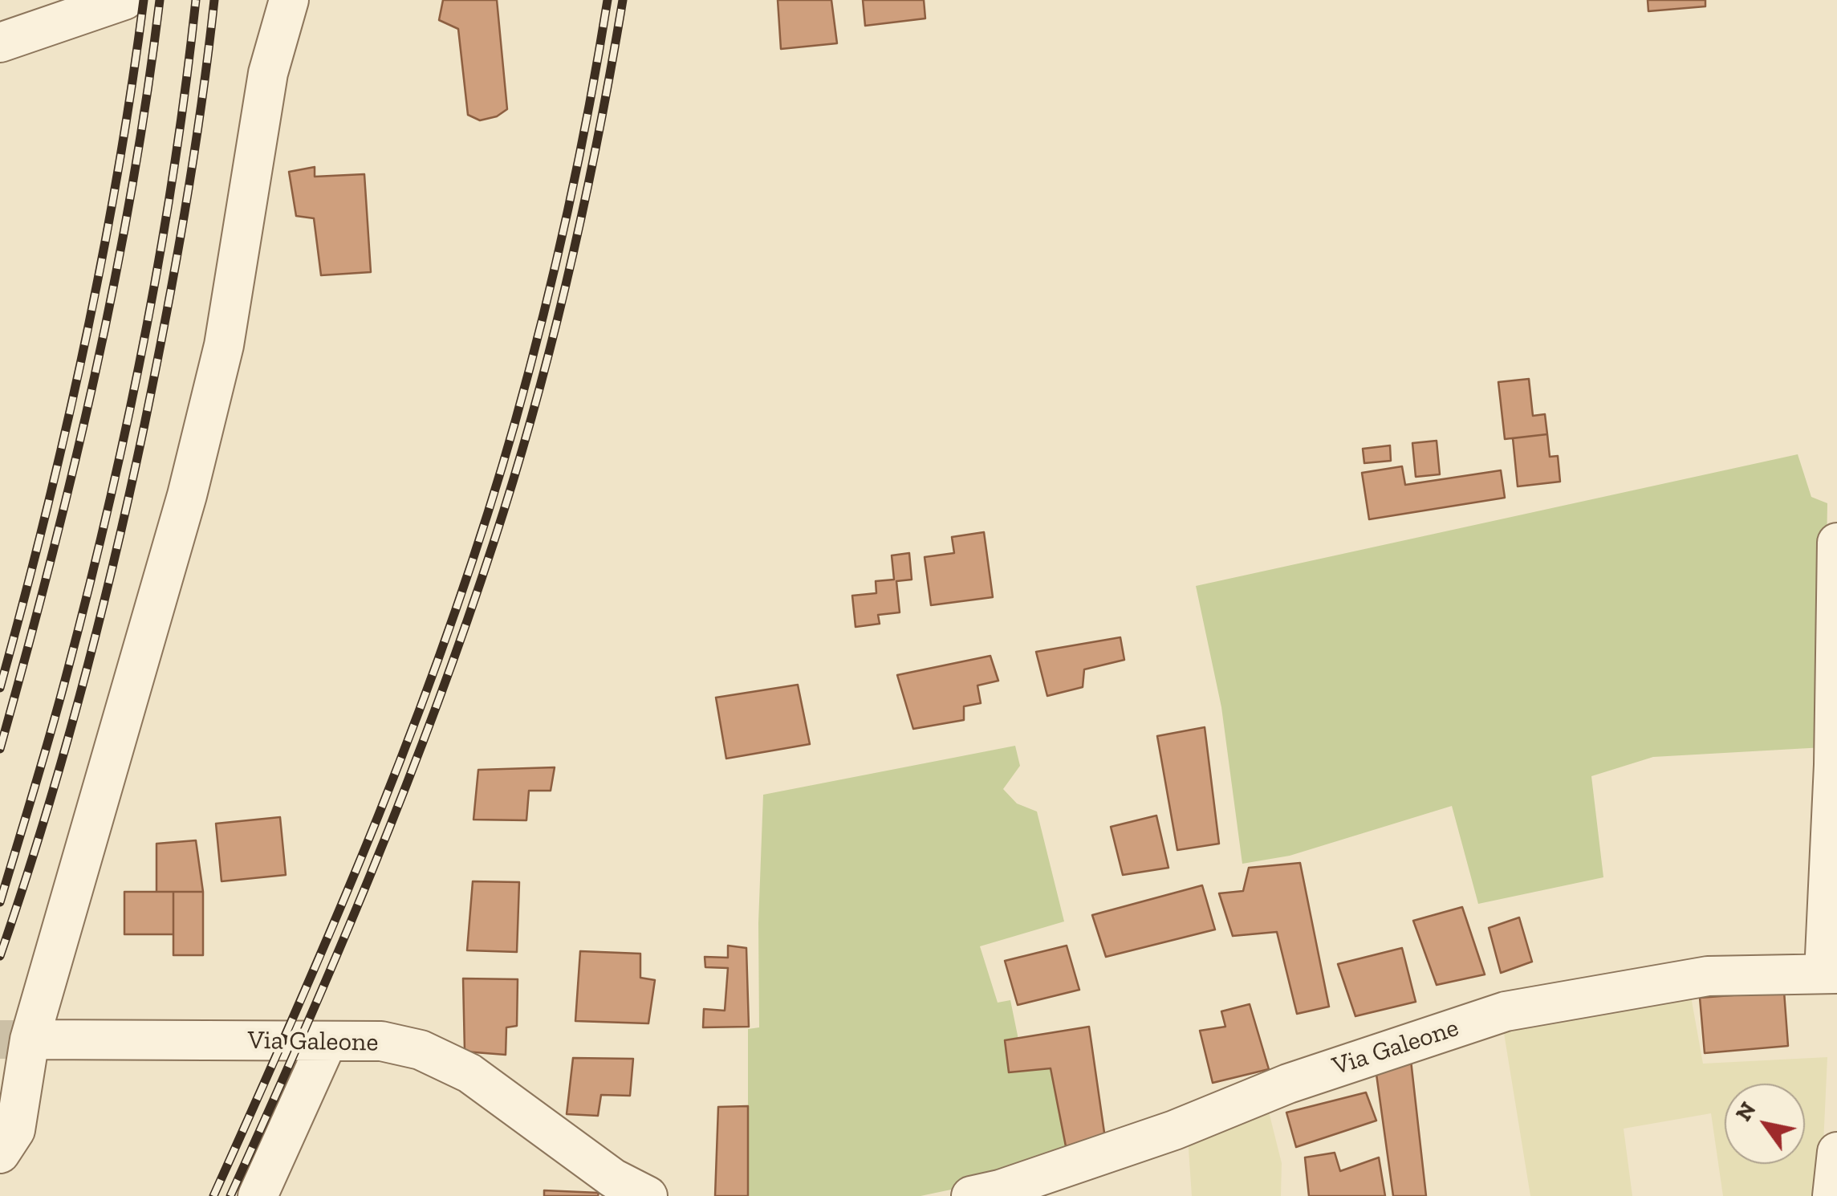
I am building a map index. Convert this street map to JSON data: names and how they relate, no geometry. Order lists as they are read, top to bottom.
{
  "streets": {
    "street": ["Via Galeone"]
  },
  "north": "top left"
}
